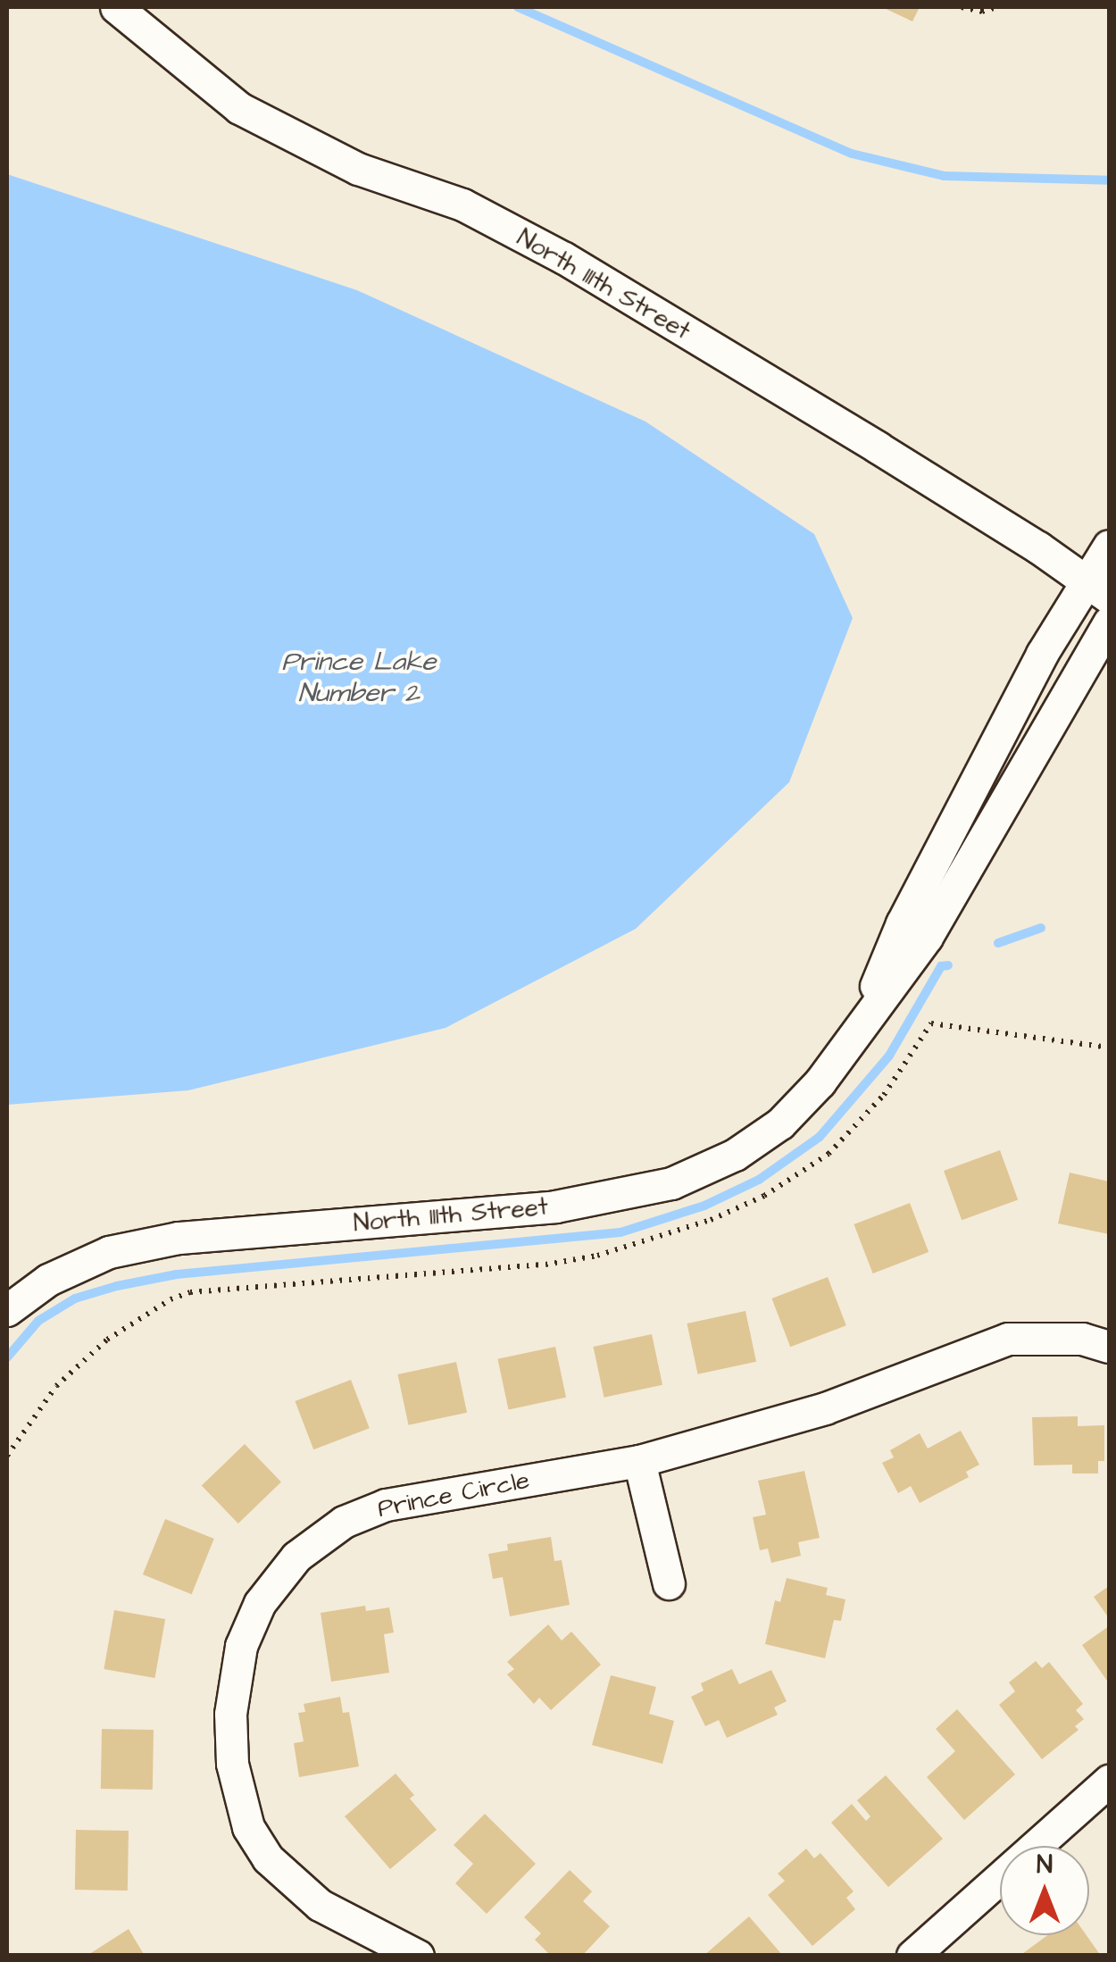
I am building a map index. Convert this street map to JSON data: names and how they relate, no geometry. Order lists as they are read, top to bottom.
{
  "streets": {
    "street": ["North 111th Street", "Prince Circle"]
  },
  "water": ["Prince Lake Number 2"],
  "north": "top"
}
